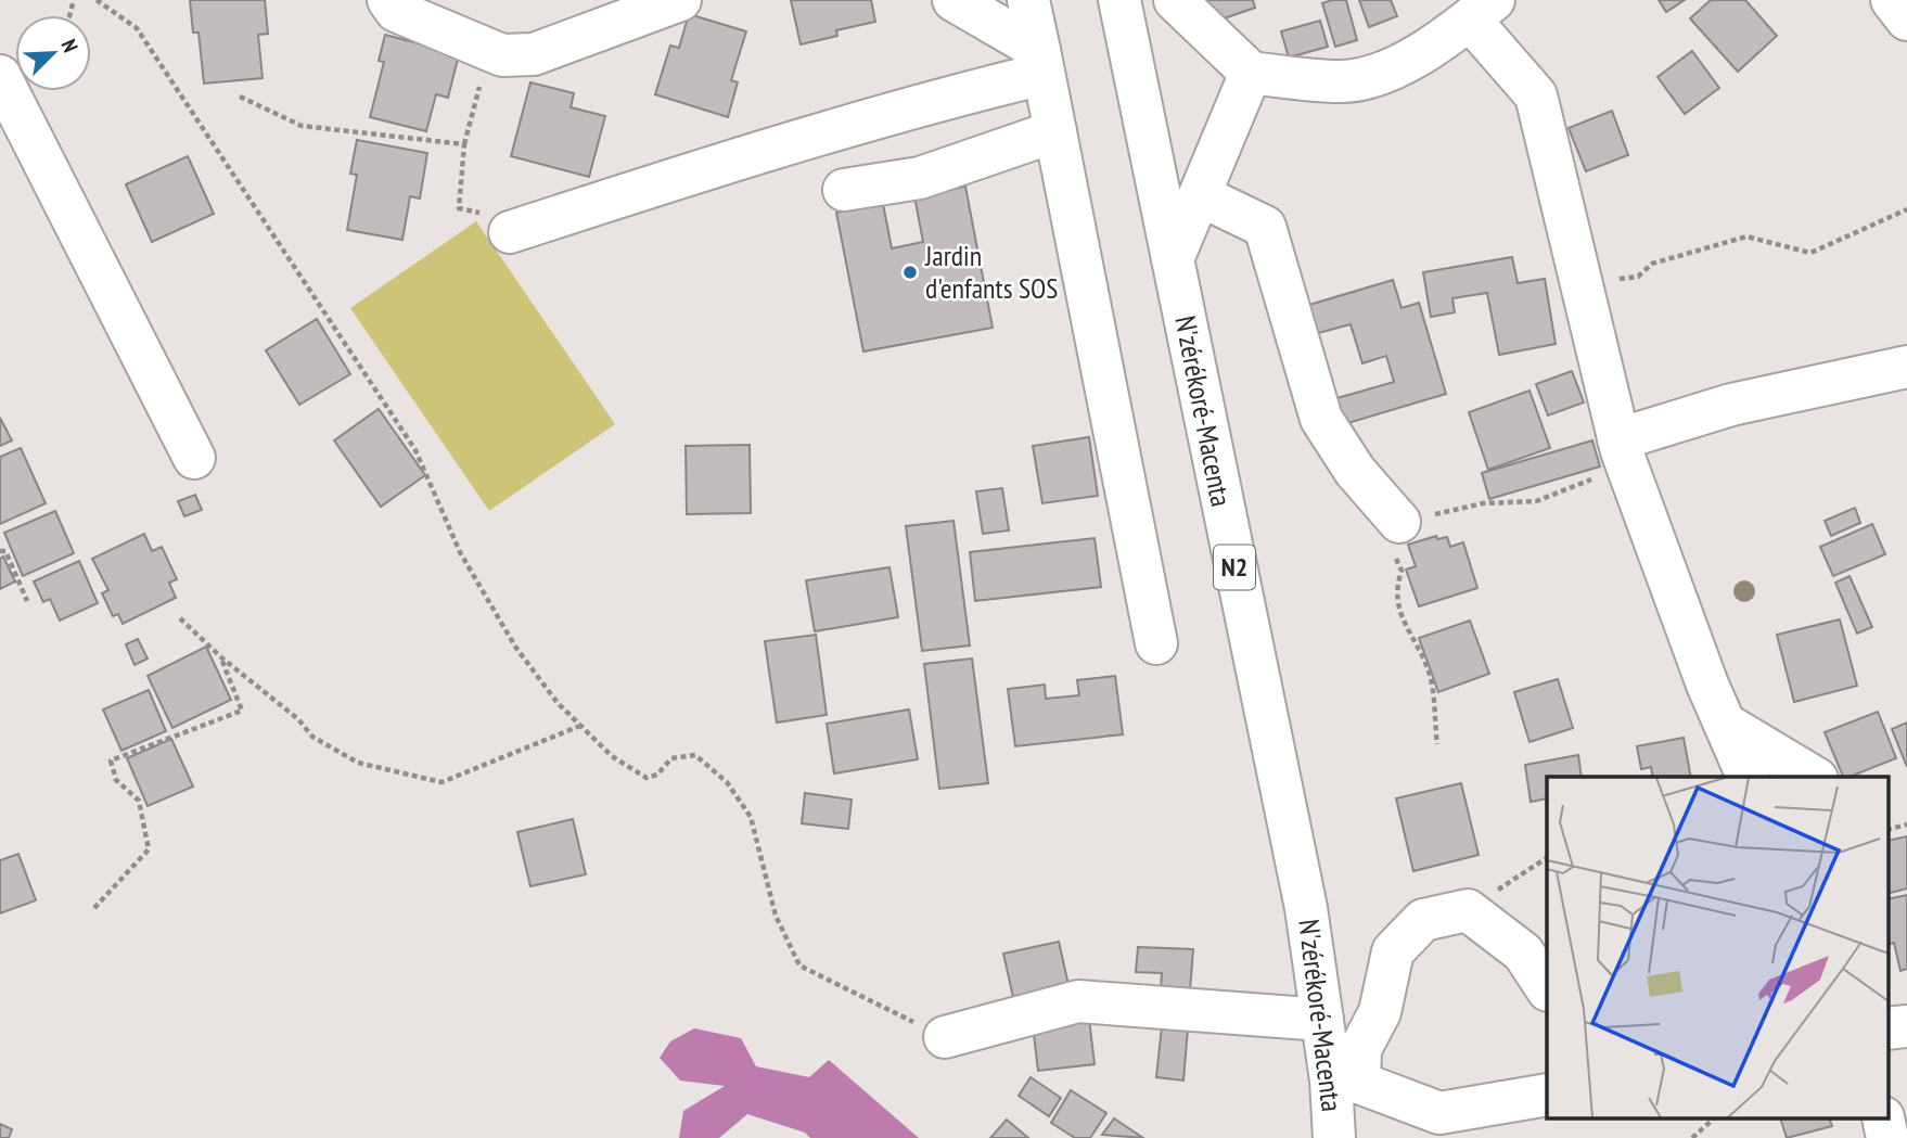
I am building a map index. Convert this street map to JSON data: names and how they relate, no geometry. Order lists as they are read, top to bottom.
{
  "streets": {
    "main road": ["N'zérékoré-Macenta", "N2"]
  },
  "places": ["Jardin d'enfants SOS"],
  "north": "top right"
}
